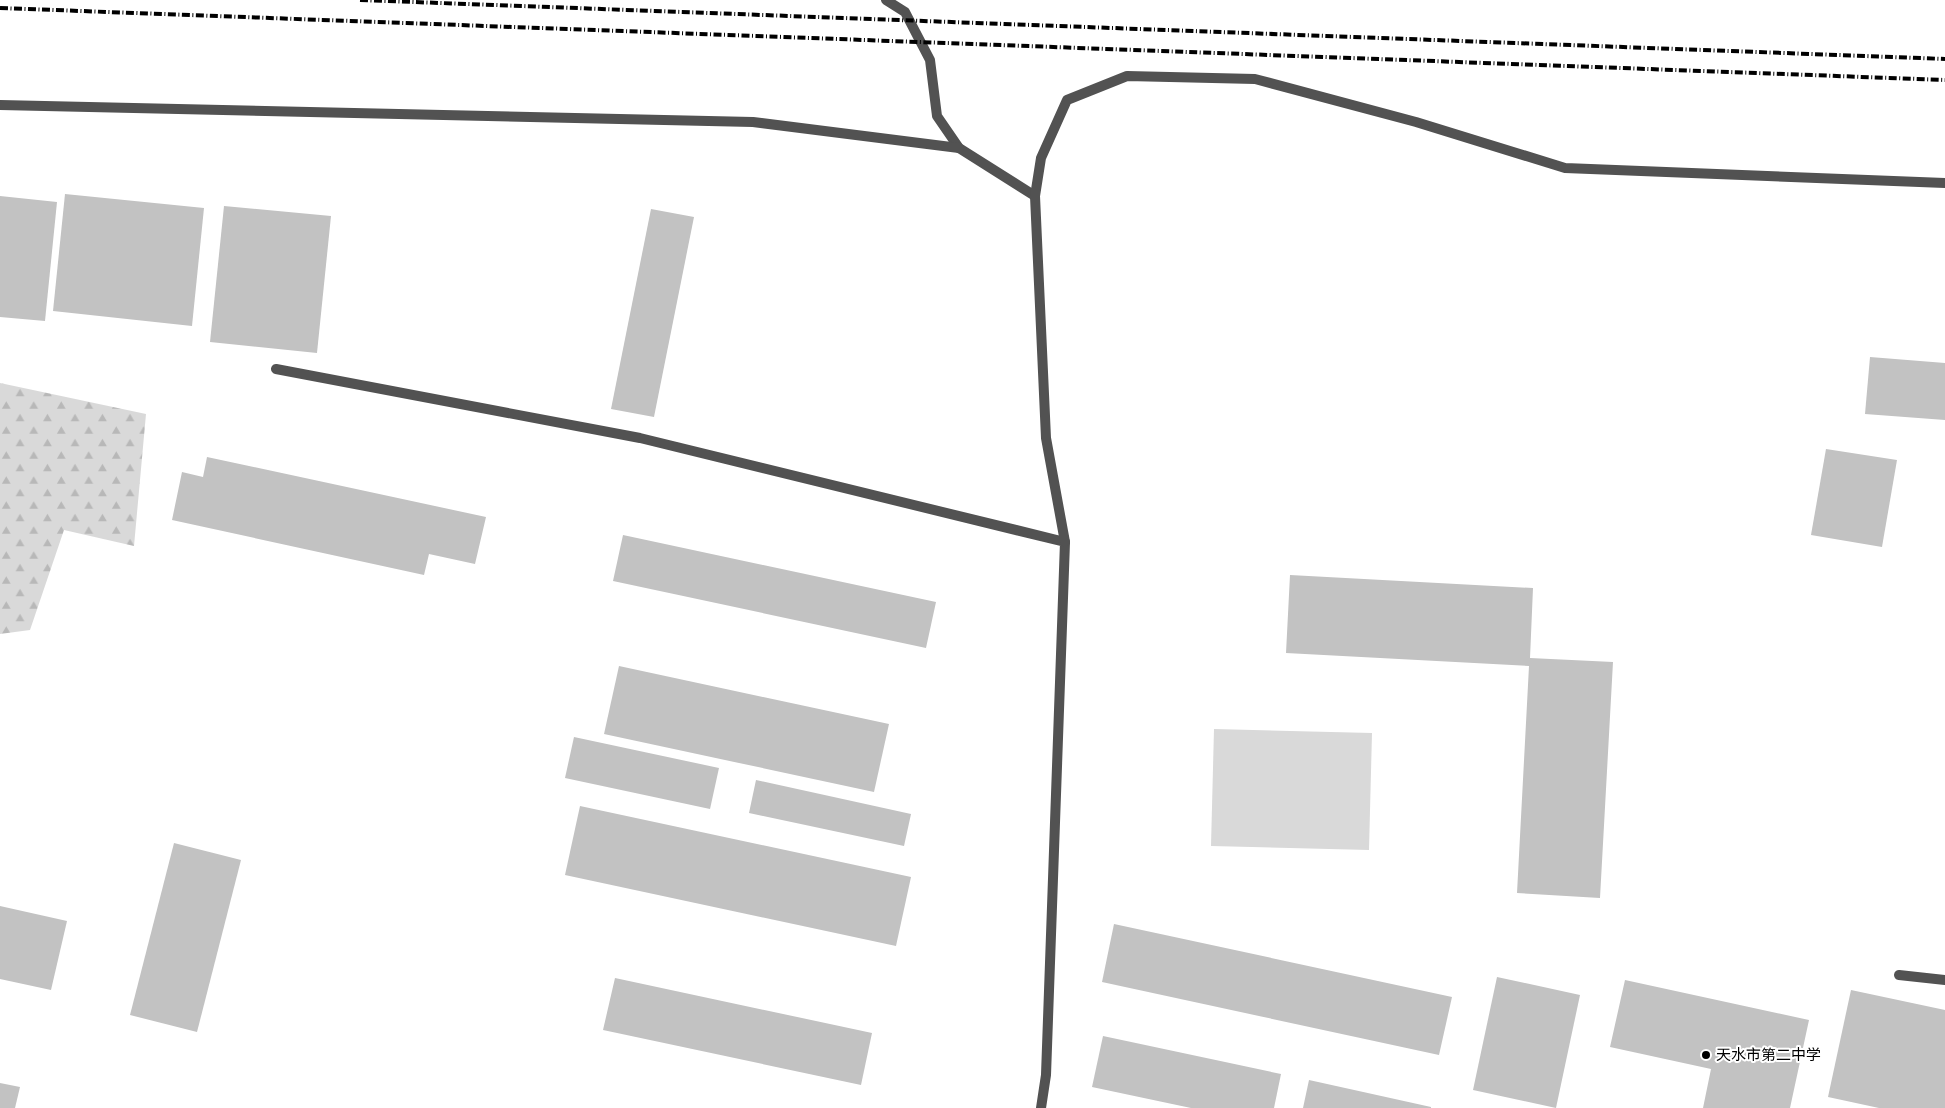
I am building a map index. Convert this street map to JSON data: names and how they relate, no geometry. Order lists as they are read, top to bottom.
{
  "places": ["天水市第二中学"]
}
